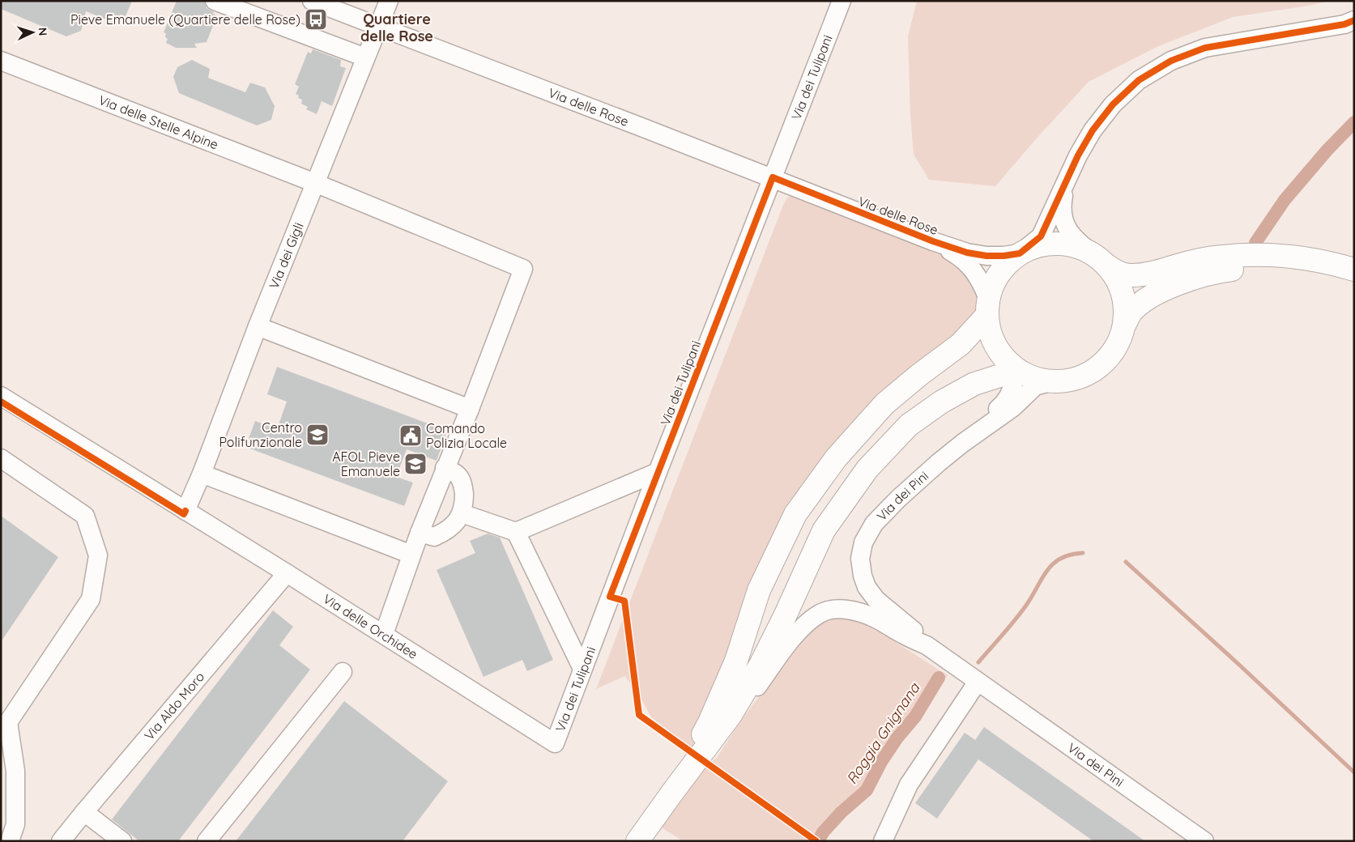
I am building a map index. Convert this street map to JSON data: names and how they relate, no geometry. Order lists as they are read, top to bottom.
{
  "streets": {
    "street": [
      "Via dei Tulipani",
      "Via delle Rose",
      "Via delle Stelle Alpine",
      "Via dei Gigli",
      "Via dei Pini",
      "Via delle Orchidee",
      "Via Aldo Moro"
    ]
  },
  "crossings": [
    ["Via dei Tulipani", "Via delle Rose"],
    ["Via dei Tulipani", "Via delle Orchidee"],
    ["Via delle Rose", "Via dei Gigli"],
    ["Via delle Rose", "Via dei Pini"],
    ["Via delle Stelle Alpine", "Via dei Gigli"],
    ["Via dei Gigli", "Via delle Orchidee"],
    ["Via delle Orchidee", "Via Aldo Moro"]
  ],
  "districts": ["Quartiere delle Rose"],
  "water": ["Roggia Gnignana"],
  "places": {
    "bus stop": ["Pieve Emanuele (Quartiere delle Rose)"],
    "school or university": ["Centro Polifunzionale", "AFOL Pieve Emanuele"],
    "public building": ["Comando Polizia Locale"]
  },
  "north": "right"
}
